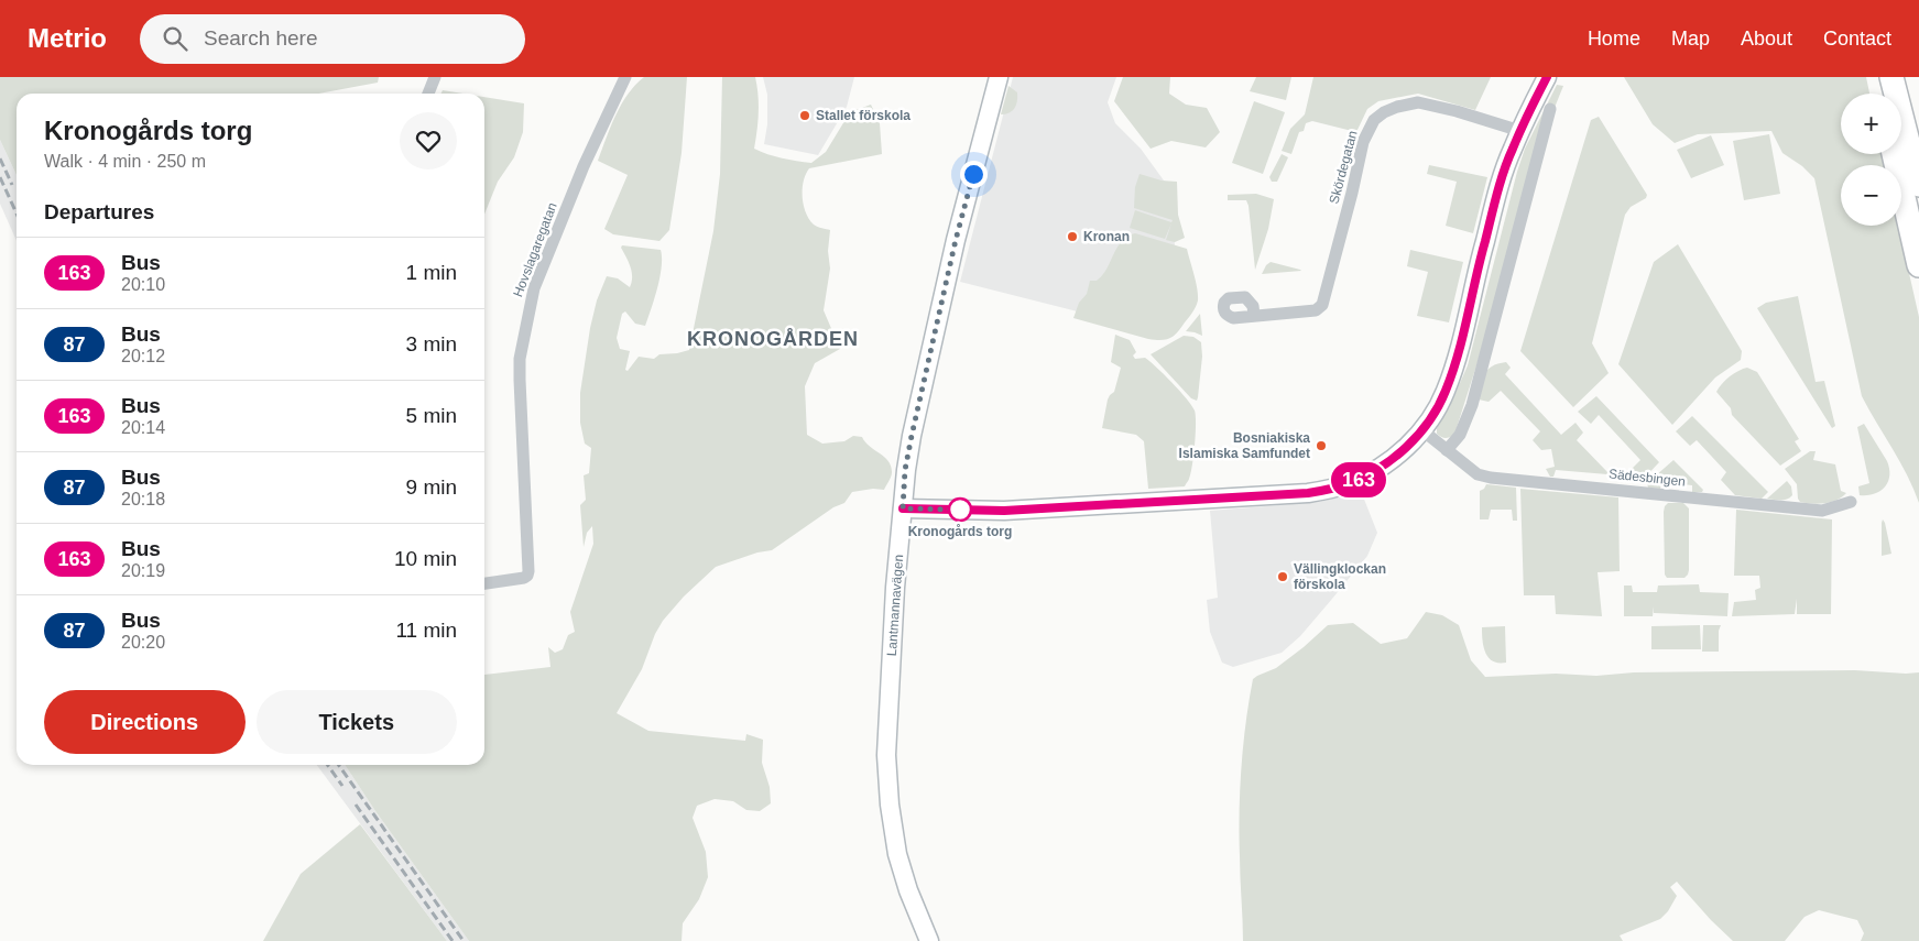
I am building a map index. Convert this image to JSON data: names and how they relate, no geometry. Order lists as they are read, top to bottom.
{
  "streets": {
    "street": [
      "Skördegatan",
      "Hovslagaregatan",
      "Sädesbingen",
      "Lantmannavägen"
    ]
  },
  "districts": ["KRONOGÅRDEN"],
  "places": [
    "Stallet förskola",
    "Kronan",
    "Bosniakiska Islamiska Samfundet",
    "Kronogårds torg",
    "Vällingklockan förskola"
  ],
  "lines": ["bus line 163"],
  "page": {
    "header": "Metrio",
    "search": "Search here",
    "nav": [
      "Home",
      "Map",
      "About",
      "Contact"
    ],
    "on_map": "163",
    "map_buttons": ["+", "−"],
    "heading": [
      ["Kronogårds torg", "Walk · 4 min · 250 m"],
      "Departures"
    ],
    "list": [
      {
        "mark": "163",
        "name": "Bus",
        "note": "20:10",
        "value": "1 min"
      },
      {
        "mark": "87",
        "name": "Bus",
        "note": "20:12",
        "value": "3 min"
      },
      {
        "mark": "163",
        "name": "Bus",
        "note": "20:14",
        "value": "5 min"
      },
      {
        "mark": "87",
        "name": "Bus",
        "note": "20:18",
        "value": "9 min"
      },
      {
        "mark": "163",
        "name": "Bus",
        "note": "20:19",
        "value": "10 min"
      },
      {
        "mark": "87",
        "name": "Bus",
        "note": "20:20",
        "value": "11 min"
      }
    ],
    "buttons": ["Directions", "Tickets"]
  }
}
